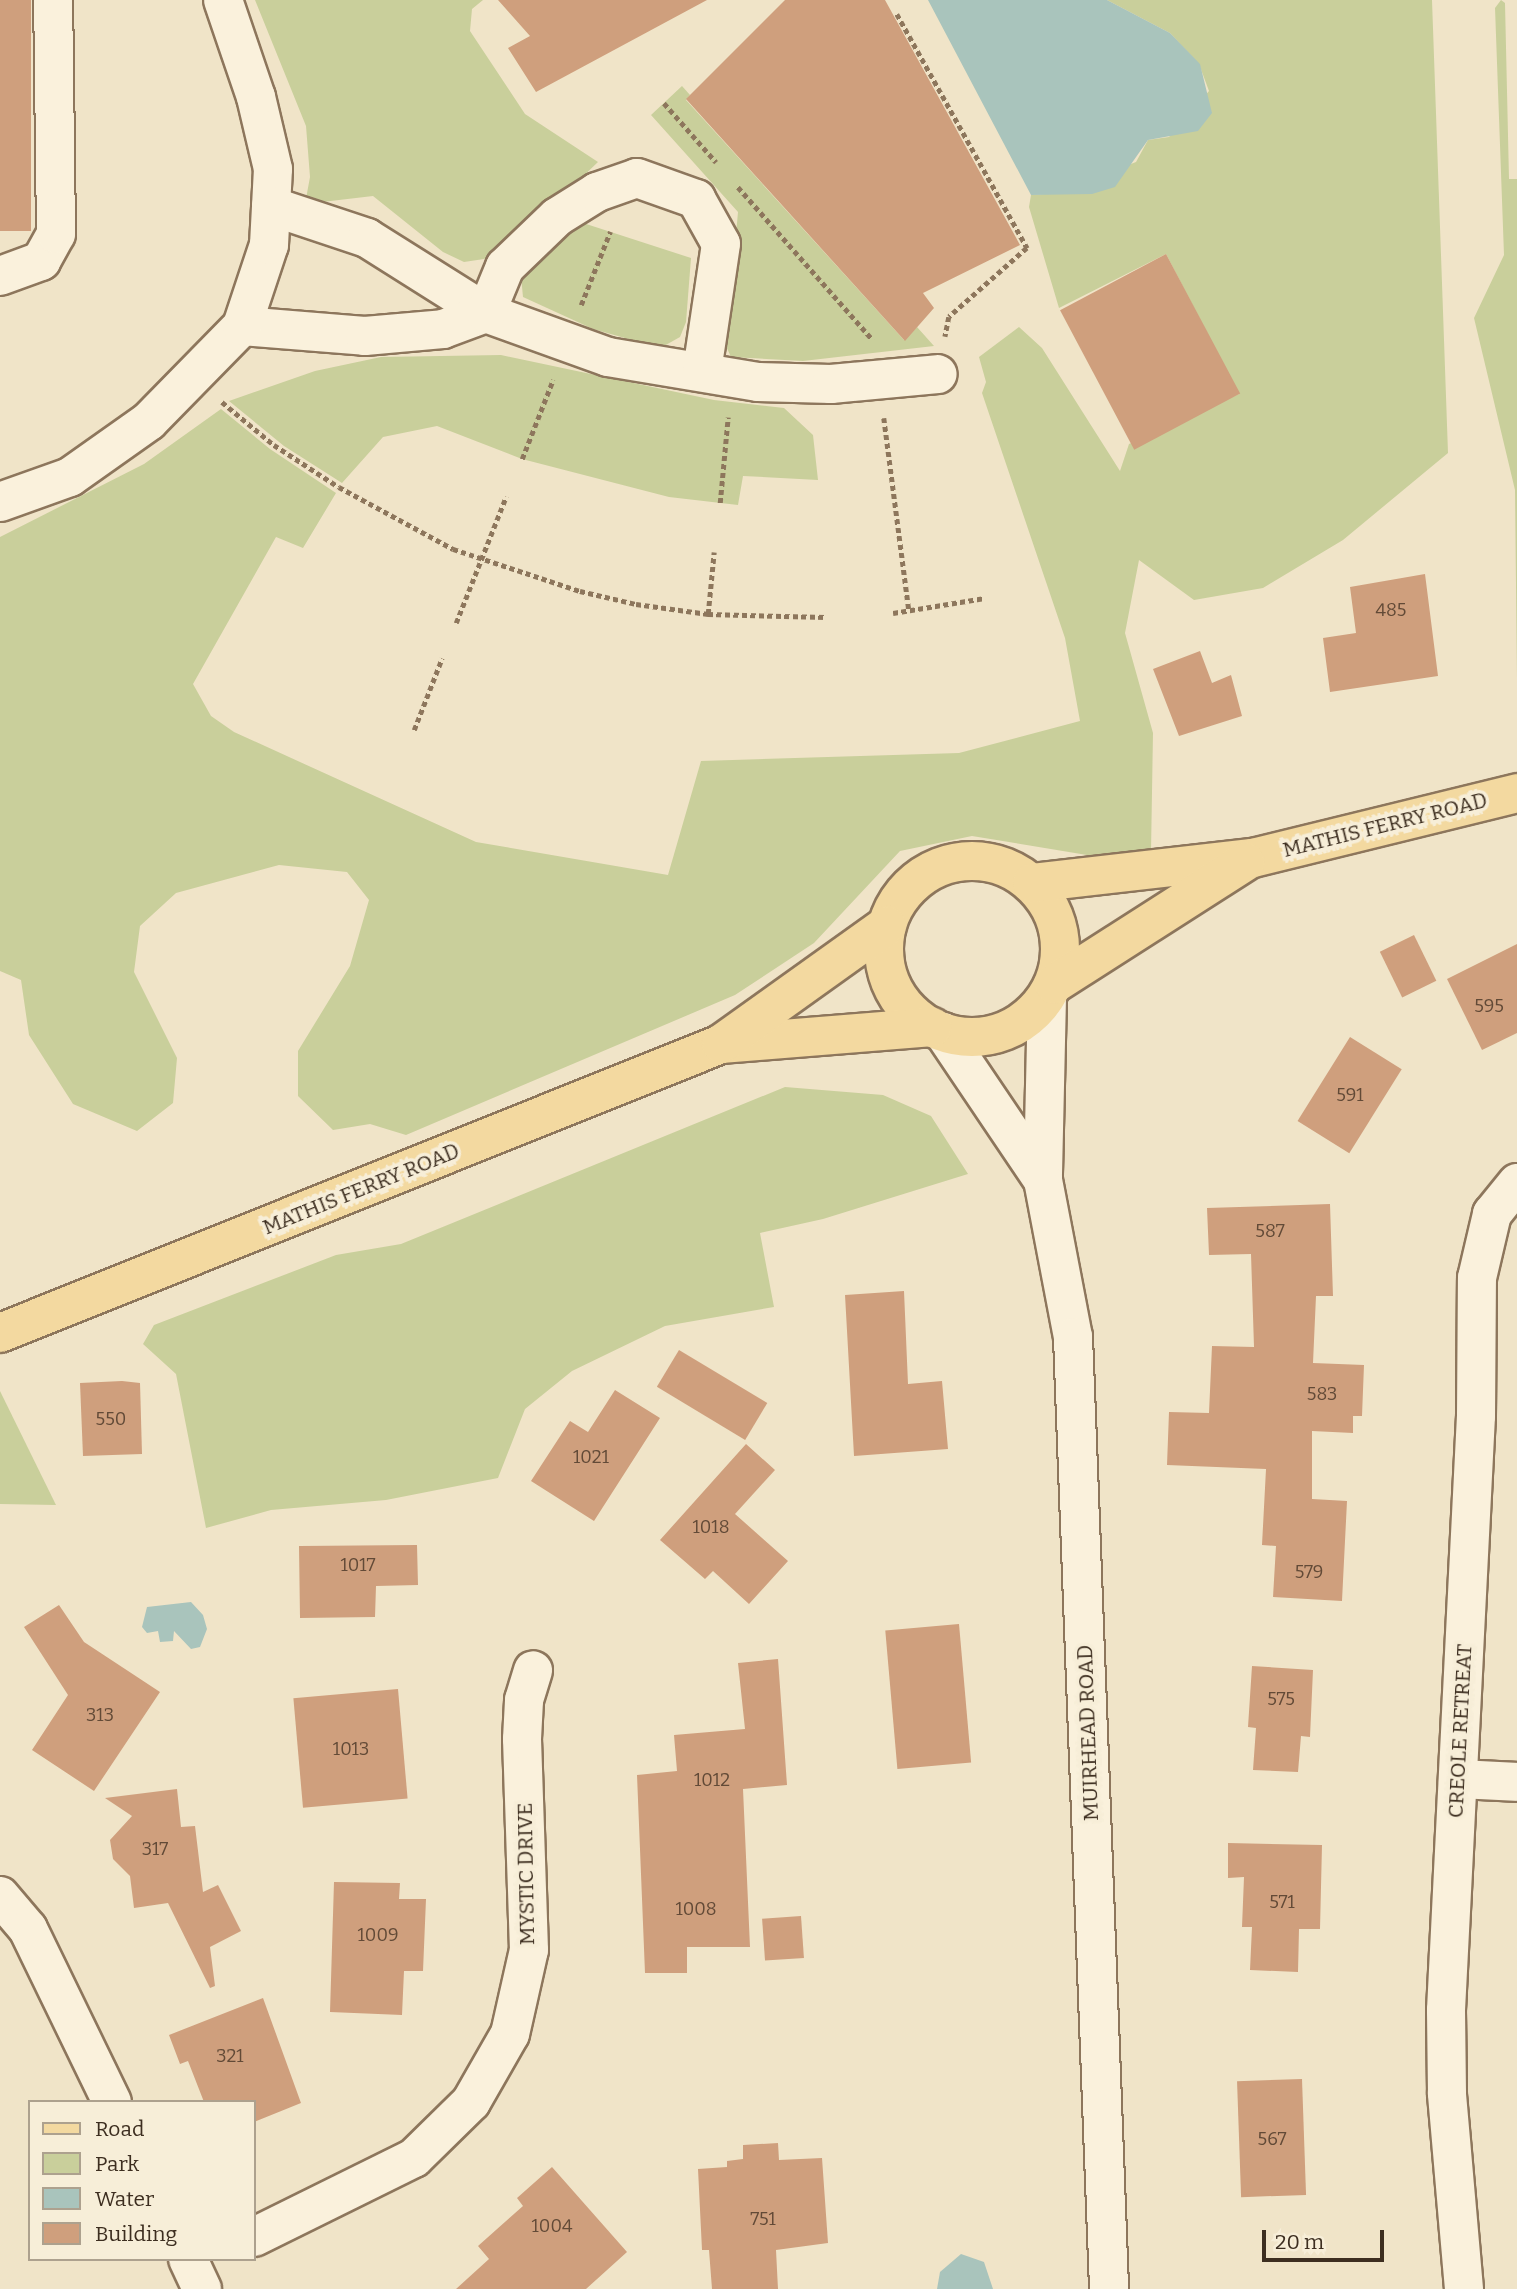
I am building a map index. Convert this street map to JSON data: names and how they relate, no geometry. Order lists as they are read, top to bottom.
{
  "streets": {
    "main road": ["MATHIS FERRY ROAD"],
    "street": ["CREOLE RETREAT", "MUIRHEAD ROAD", "MYSTIC DRIVE"]
  },
  "crossings": [
    ["MATHIS FERRY ROAD", "MUIRHEAD ROAD"]
  ],
  "house_numbers": [
    "485",
    "595",
    "591",
    "587",
    "583",
    "550",
    "1021",
    "1018",
    "1017",
    "579",
    "575",
    "313",
    "1013",
    "1012",
    "317",
    "571",
    "1008",
    "1009",
    "321",
    "567",
    "751",
    "1004"
  ],
  "legend": [
    "Road",
    "Park",
    "Water",
    "Building"
  ],
  "scale_bar": "20 m"
}
